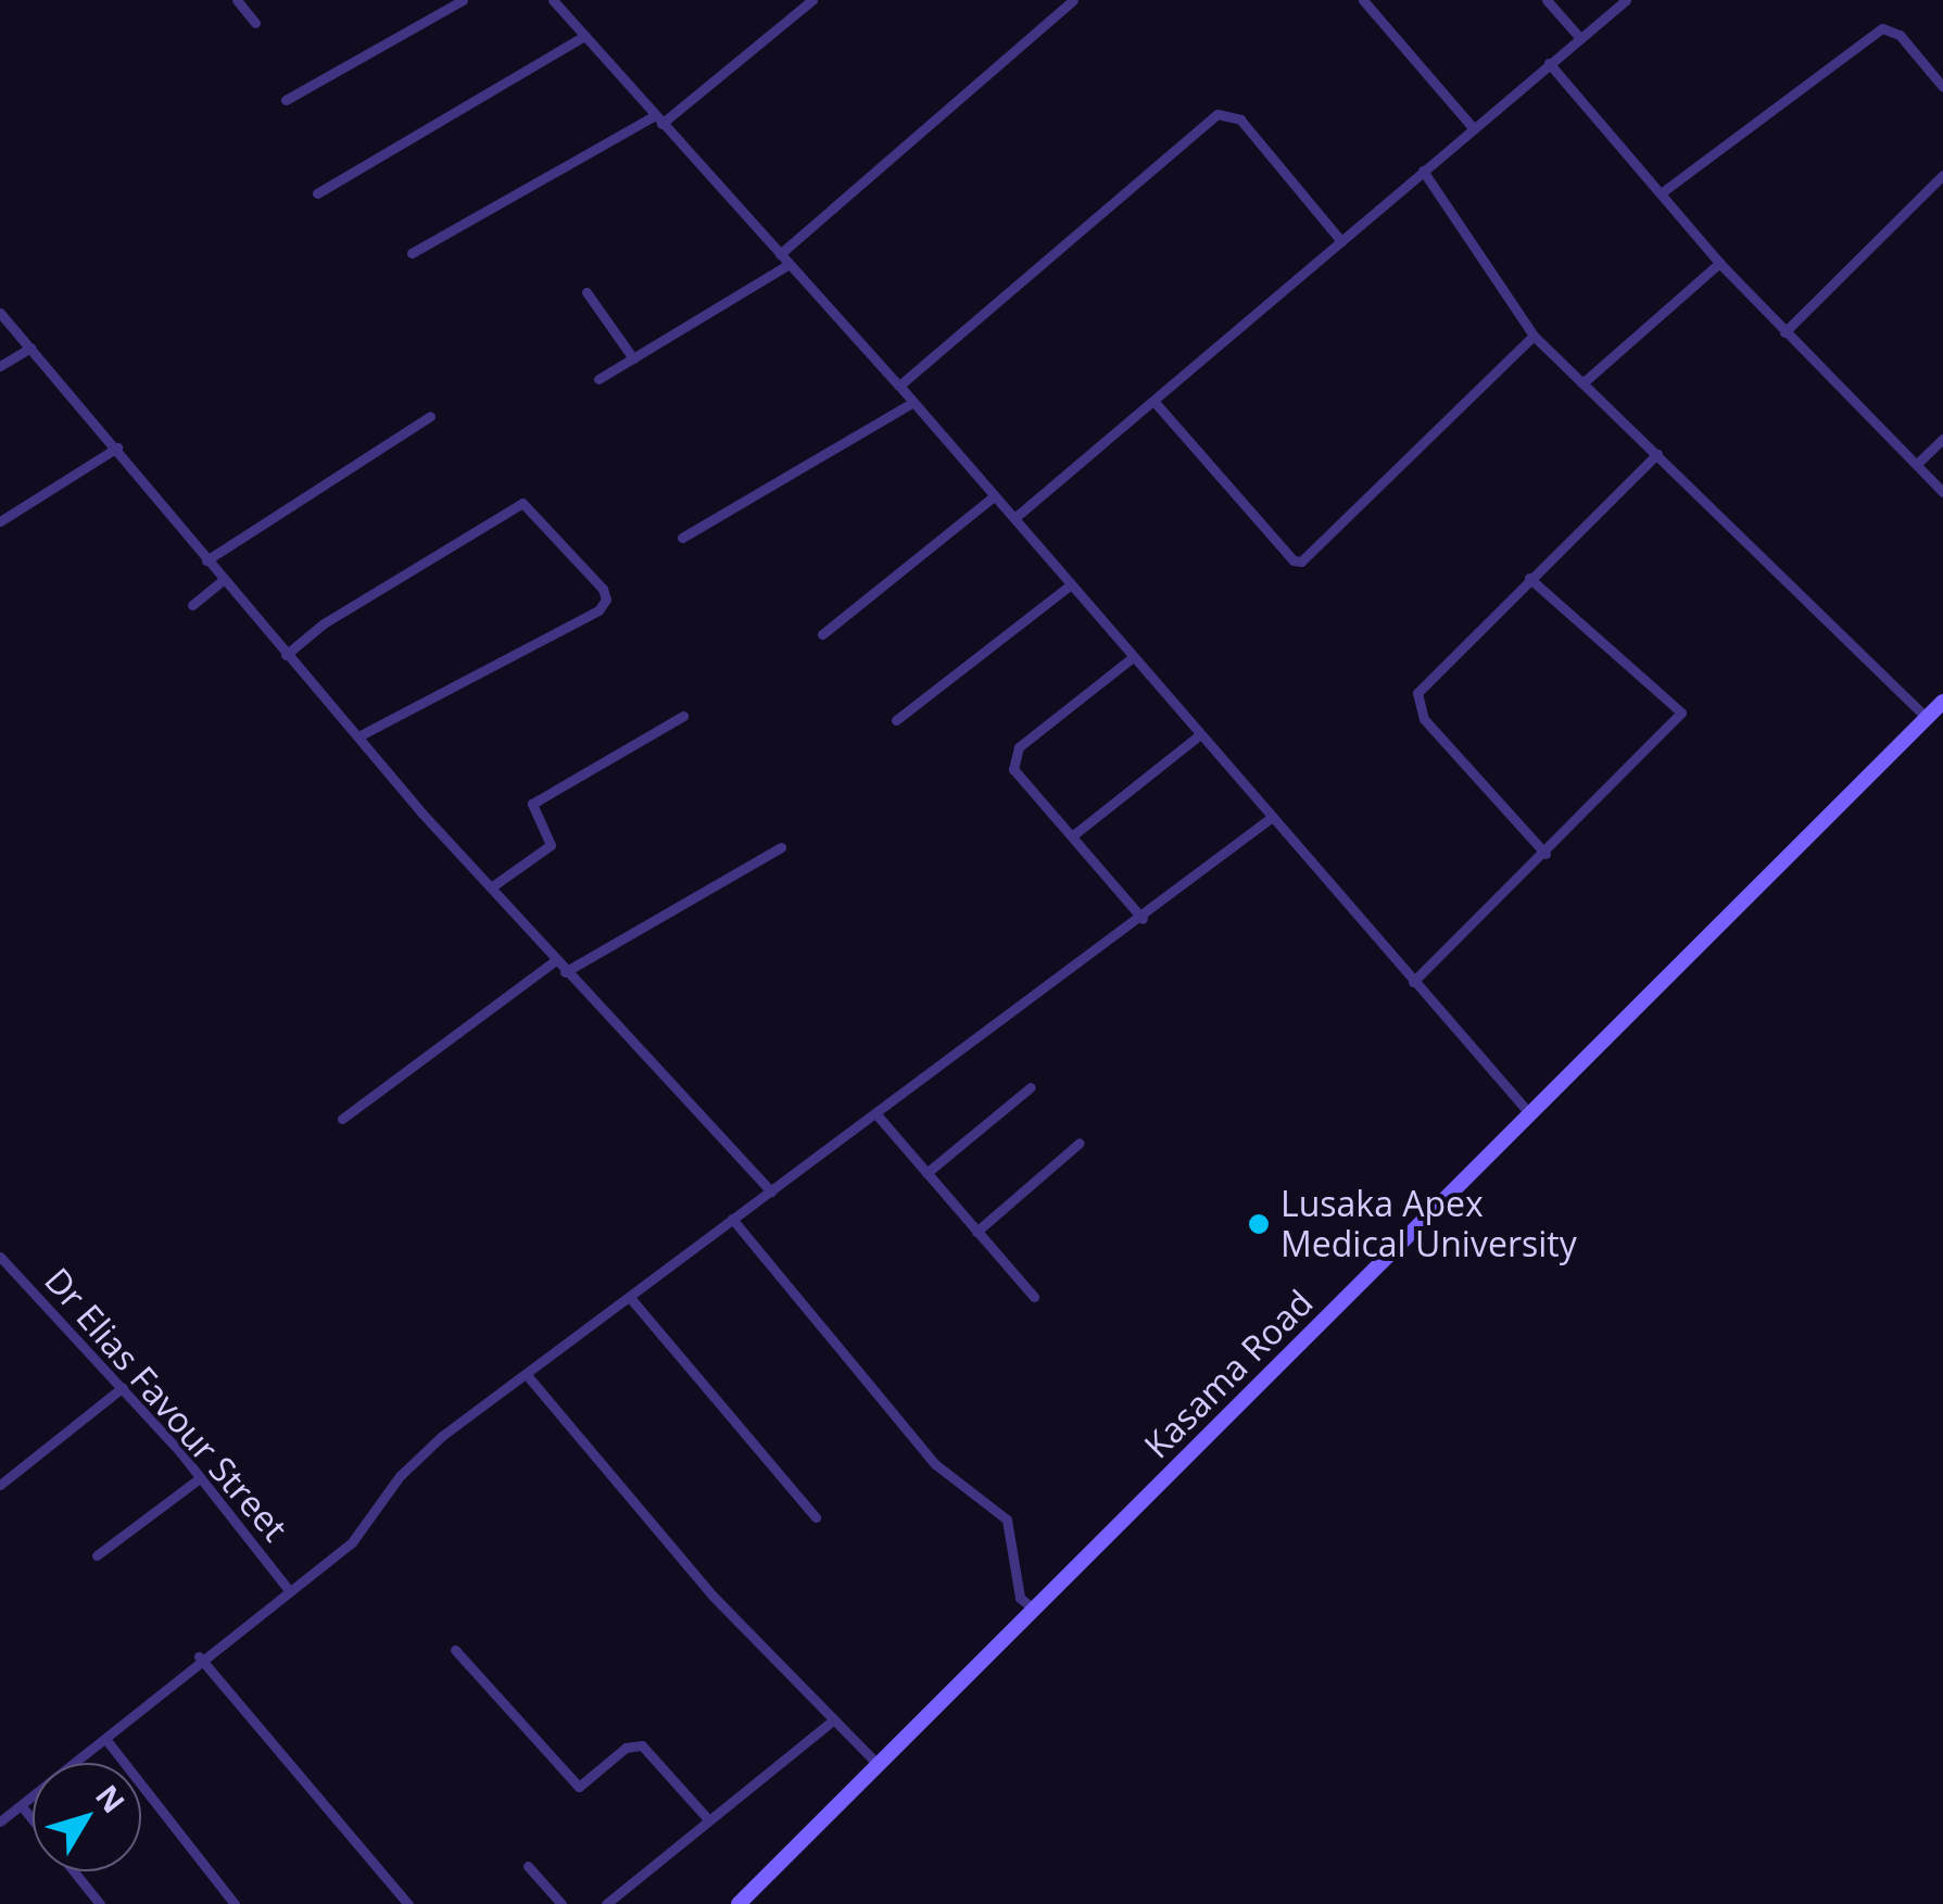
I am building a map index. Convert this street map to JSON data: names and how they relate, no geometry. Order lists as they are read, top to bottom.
{
  "streets": {
    "street": ["Kasama Road", "Dr Elias Favour Street"]
  },
  "places": ["Lusaka Apex Medical University"],
  "north": "top right"
}
